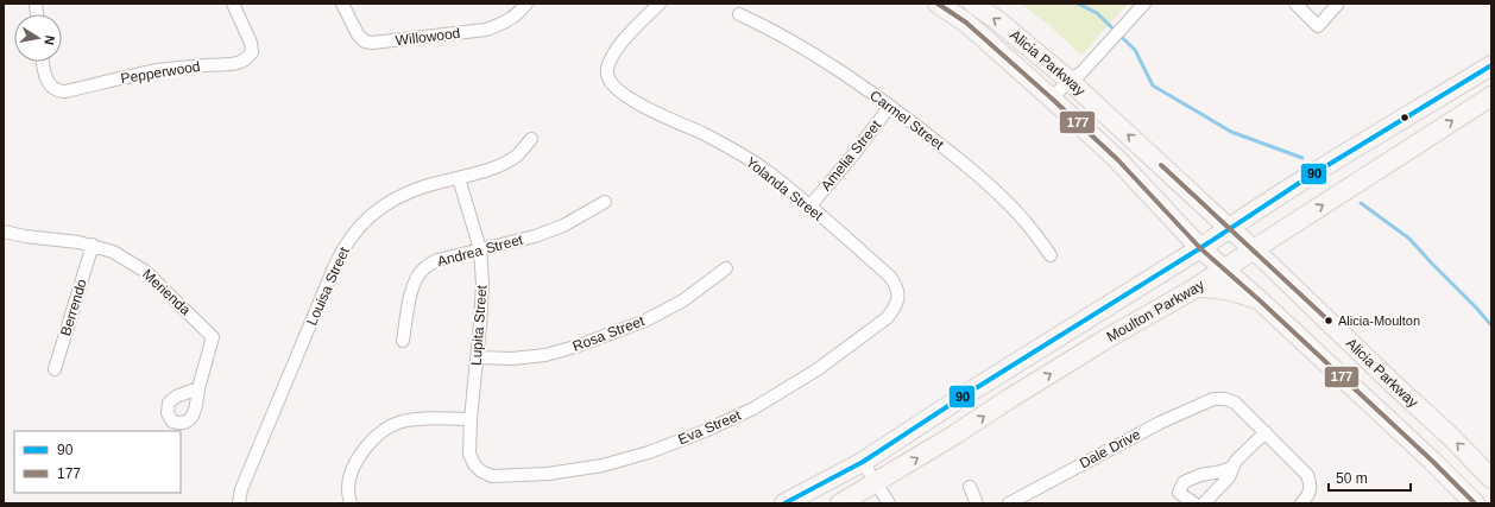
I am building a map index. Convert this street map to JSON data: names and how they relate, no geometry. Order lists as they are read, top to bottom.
{
  "streets": {
    "main road": ["Alicia Parkway", "Moulton Parkway"],
    "street": [
      "Willowood",
      "Pepperwood",
      "Carmel Street",
      "Amelia Street",
      "Yolanda Street",
      "Andrea Street",
      "Louisa Street",
      "Merienda",
      "Berrendo",
      "Lupita Street",
      "Rosa Street",
      "Eva Street",
      "Dale Drive"
    ]
  },
  "crossings": [
    ["Alicia Parkway", "Moulton Parkway"],
    ["Carmel Street", "Amelia Street"],
    ["Amelia Street", "Yolanda Street"],
    ["Yolanda Street", "Eva Street"],
    ["Andrea Street", "Lupita Street"],
    ["Louisa Street", "Lupita Street"],
    ["Merienda", "Berrendo"],
    ["Lupita Street", "Rosa Street"],
    ["Lupita Street", "Eva Street"]
  ],
  "places": ["Alicia-Moulton"],
  "lines": ["transit line 177", "transit line 90"],
  "legend": ["90", "177"],
  "scale_bar": "50 m",
  "north": "right"
}
